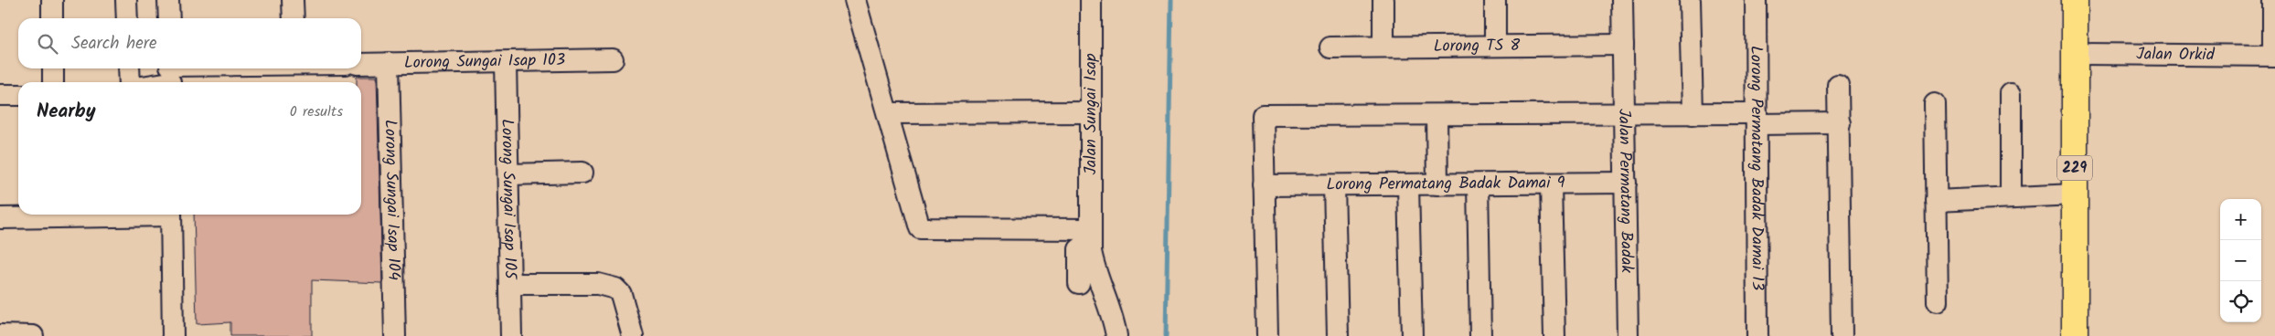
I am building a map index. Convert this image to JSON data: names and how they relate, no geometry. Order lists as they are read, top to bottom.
{
  "streets": {
    "main road": ["229"],
    "street": [
      "Lorong TS 8",
      "Jalan Orkid",
      "Lorong Sungai Isap 103",
      "Jalan Sungai Isap",
      "Lorong Permatang Badak Damai 13",
      "Lorong Permatang Badak Damai 9",
      "Jalan Permatang Badak",
      "Lorong Sungai Isap 104",
      "Lorong Sungai Isap 105"
    ]
  },
  "crossings": [
    ["Lorong TS 8", "Jalan Permatang Badak"],
    ["Jalan Orkid", "229"],
    ["Lorong Sungai Isap 103", "Lorong Sungai Isap 104"],
    ["Lorong Sungai Isap 103", "Lorong Sungai Isap 105"],
    ["Lorong Permatang Badak Damai 9", "Jalan Permatang Badak"]
  ],
  "page": {
    "search": "Search here",
    "heading": ["Nearby", "0 results"],
    "map_buttons": ["+", "−"]
  }
}
